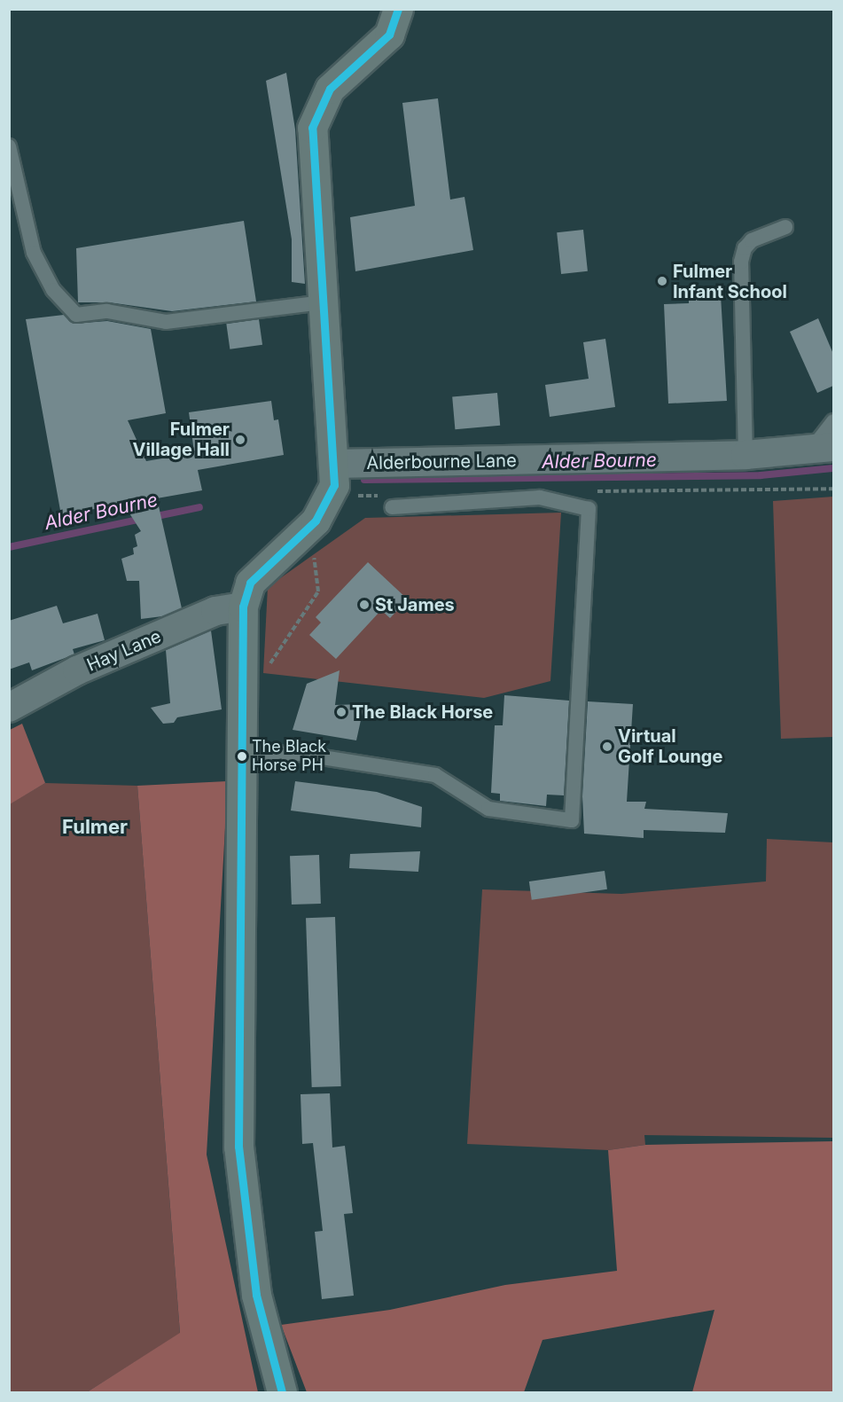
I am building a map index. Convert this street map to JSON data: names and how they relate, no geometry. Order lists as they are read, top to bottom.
{
  "streets": {
    "street": ["Alderbourne Lane", "Hay Lane"]
  },
  "districts": ["Fulmer"],
  "water": ["Alder Bourne"],
  "places": [
    "Fulmer Infant School",
    "Fulmer Village Hall",
    "St James",
    "The Black Horse",
    "Virtual Golf Lounge",
    "The Black Horse PH"
  ]
}
